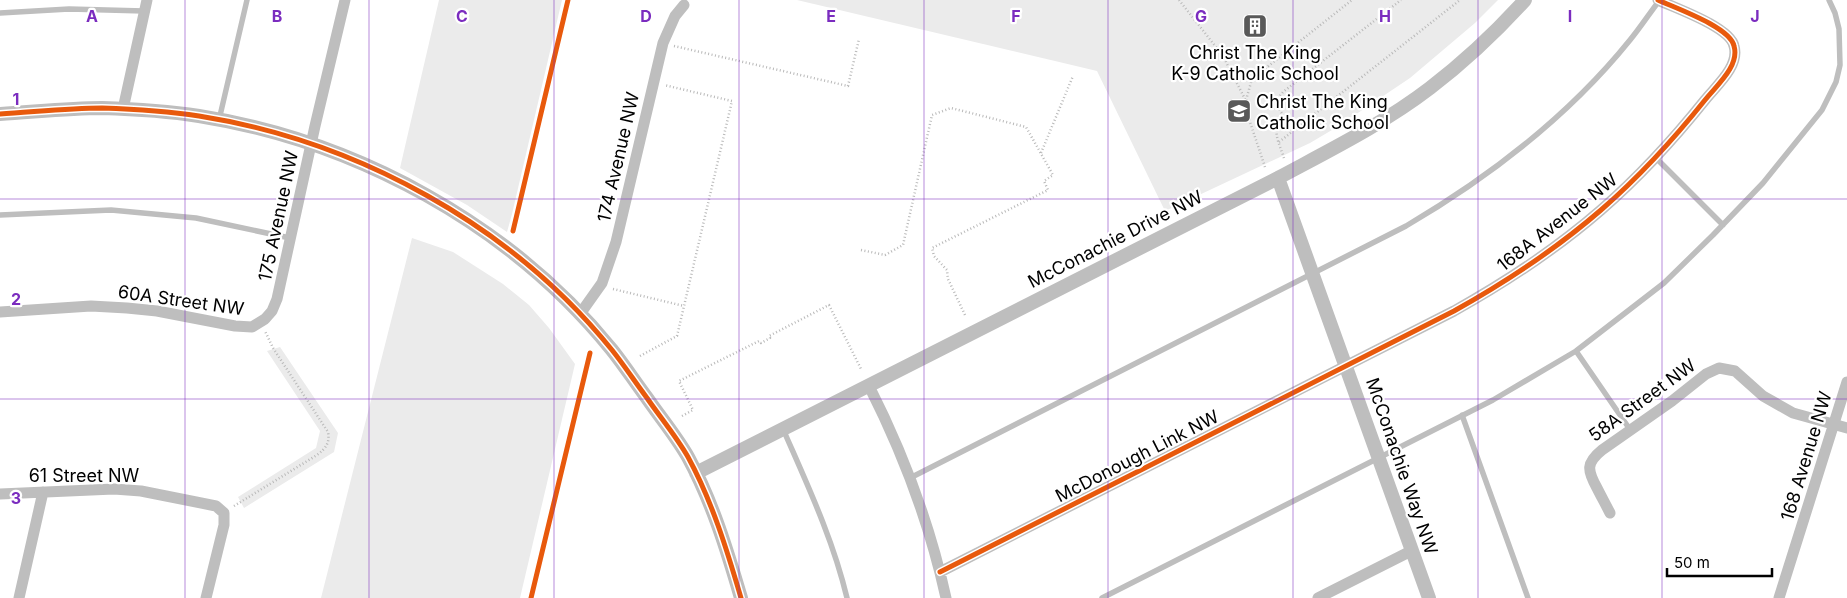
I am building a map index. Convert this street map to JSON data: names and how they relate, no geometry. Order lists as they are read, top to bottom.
{
  "streets": {
    "street": [
      "174 Avenue NW",
      "175 Avenue NW",
      "168A Avenue NW",
      "McConachie Drive NW",
      "60A Street NW",
      "58A Street NW",
      "McDonough Link NW",
      "168 Avenue NW",
      "McConachie Way NW",
      "61 Street NW"
    ]
  },
  "crossings": [
    ["175 Avenue NW", "60A Street NW"],
    ["168A Avenue NW", "McDonough Link NW"],
    ["168A Avenue NW", "McConachie Way NW"],
    ["McConachie Drive NW", "McConachie Way NW"],
    ["58A Street NW", "168 Avenue NW"],
    ["McDonough Link NW", "McConachie Way NW"]
  ],
  "places": {
    "building": ["Christ The King K-9 Catholic School"],
    "school or university": ["Christ The King Catholic School"]
  },
  "scale_bar": "50 m",
  "grid": {
    "columns": [
      "A",
      "B",
      "C",
      "D",
      "E",
      "F",
      "G",
      "H",
      "I",
      "J"
    ],
    "rows": ["1", "2", "3"]
  }
}
